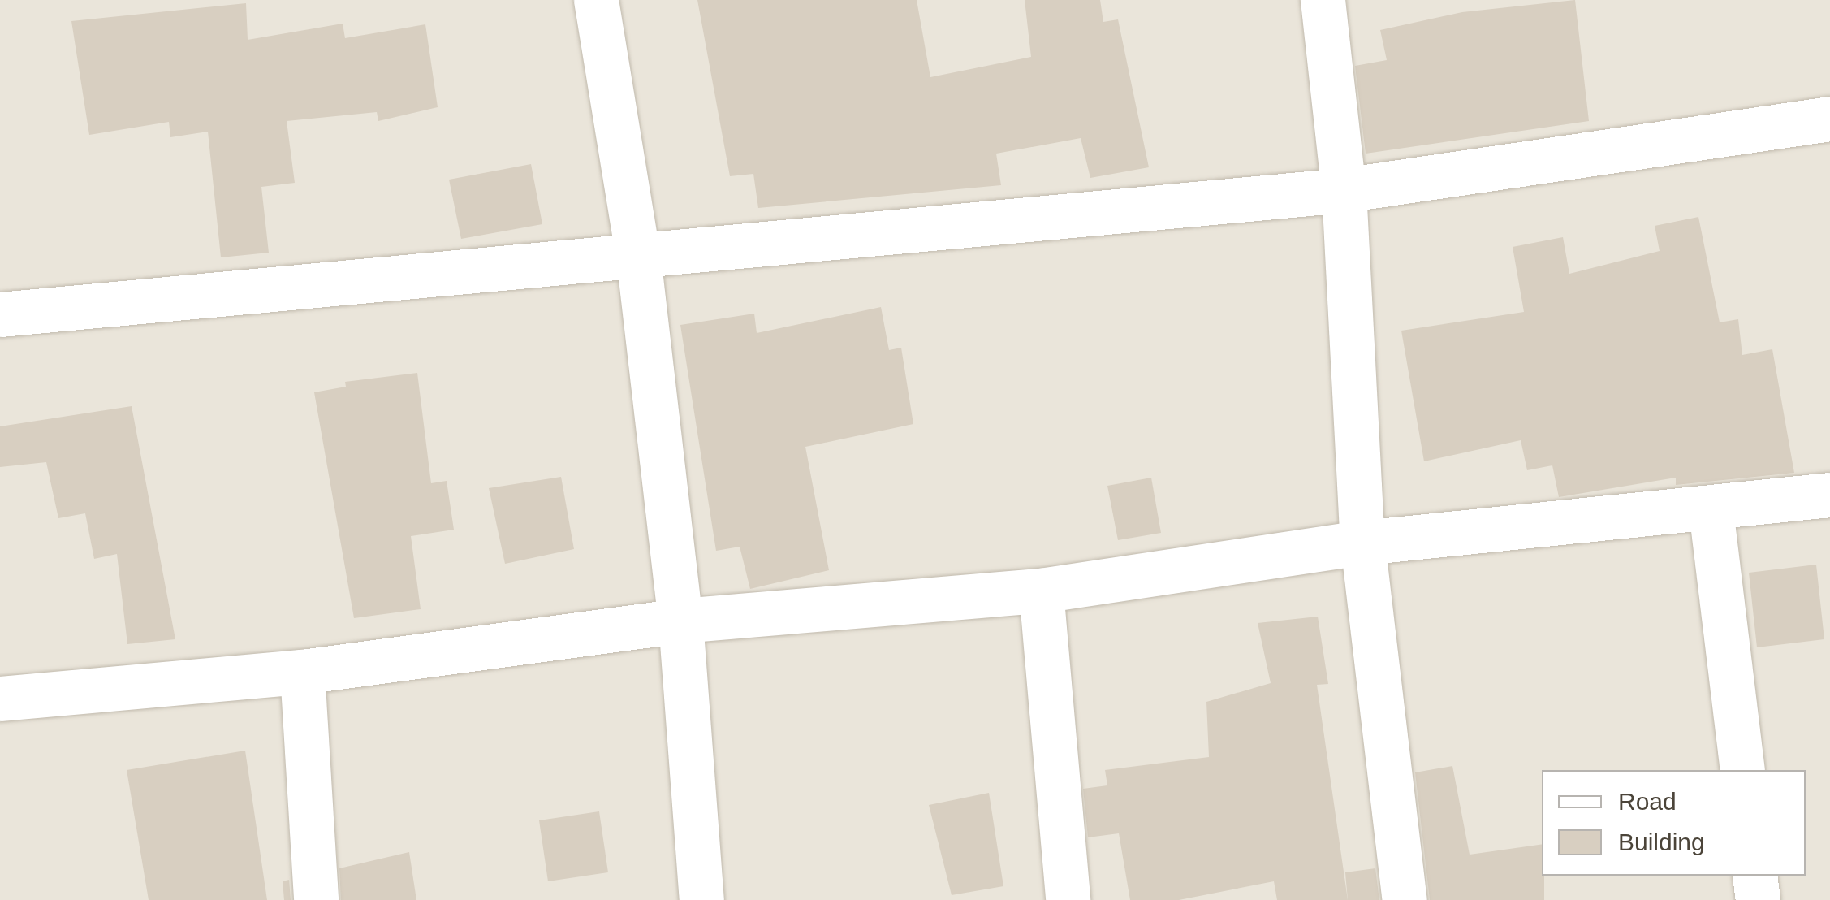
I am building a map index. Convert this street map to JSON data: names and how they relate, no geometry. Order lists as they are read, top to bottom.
{
  "legend": ["Road", "Building"]
}
